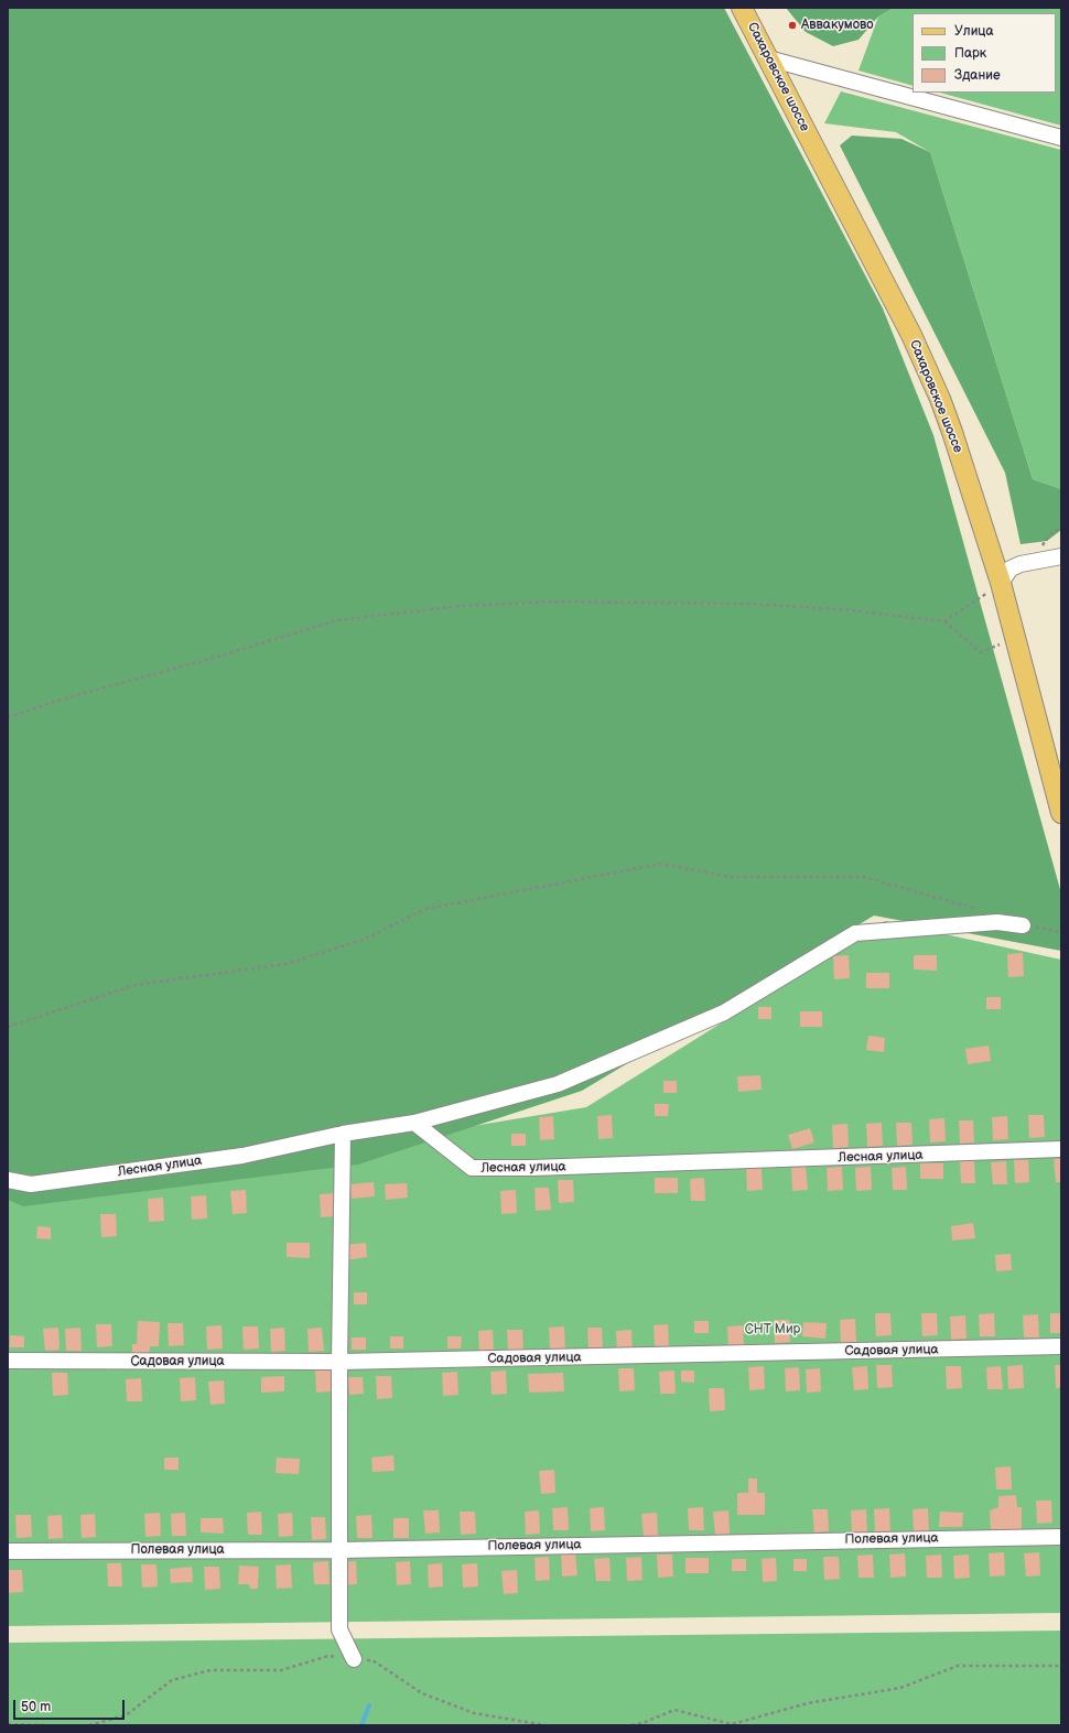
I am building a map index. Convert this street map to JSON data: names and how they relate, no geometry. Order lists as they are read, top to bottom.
{
  "streets": {
    "main road": ["Сахаровское шоссе"],
    "street": ["Лесная улица", "Садовая улица", "Полевая улица"]
  },
  "parks": ["СНТ Мир"],
  "places": ["Аввакумово"],
  "legend": ["Улица", "Парк", "Здание"],
  "scale_bar": "50 m"
}
